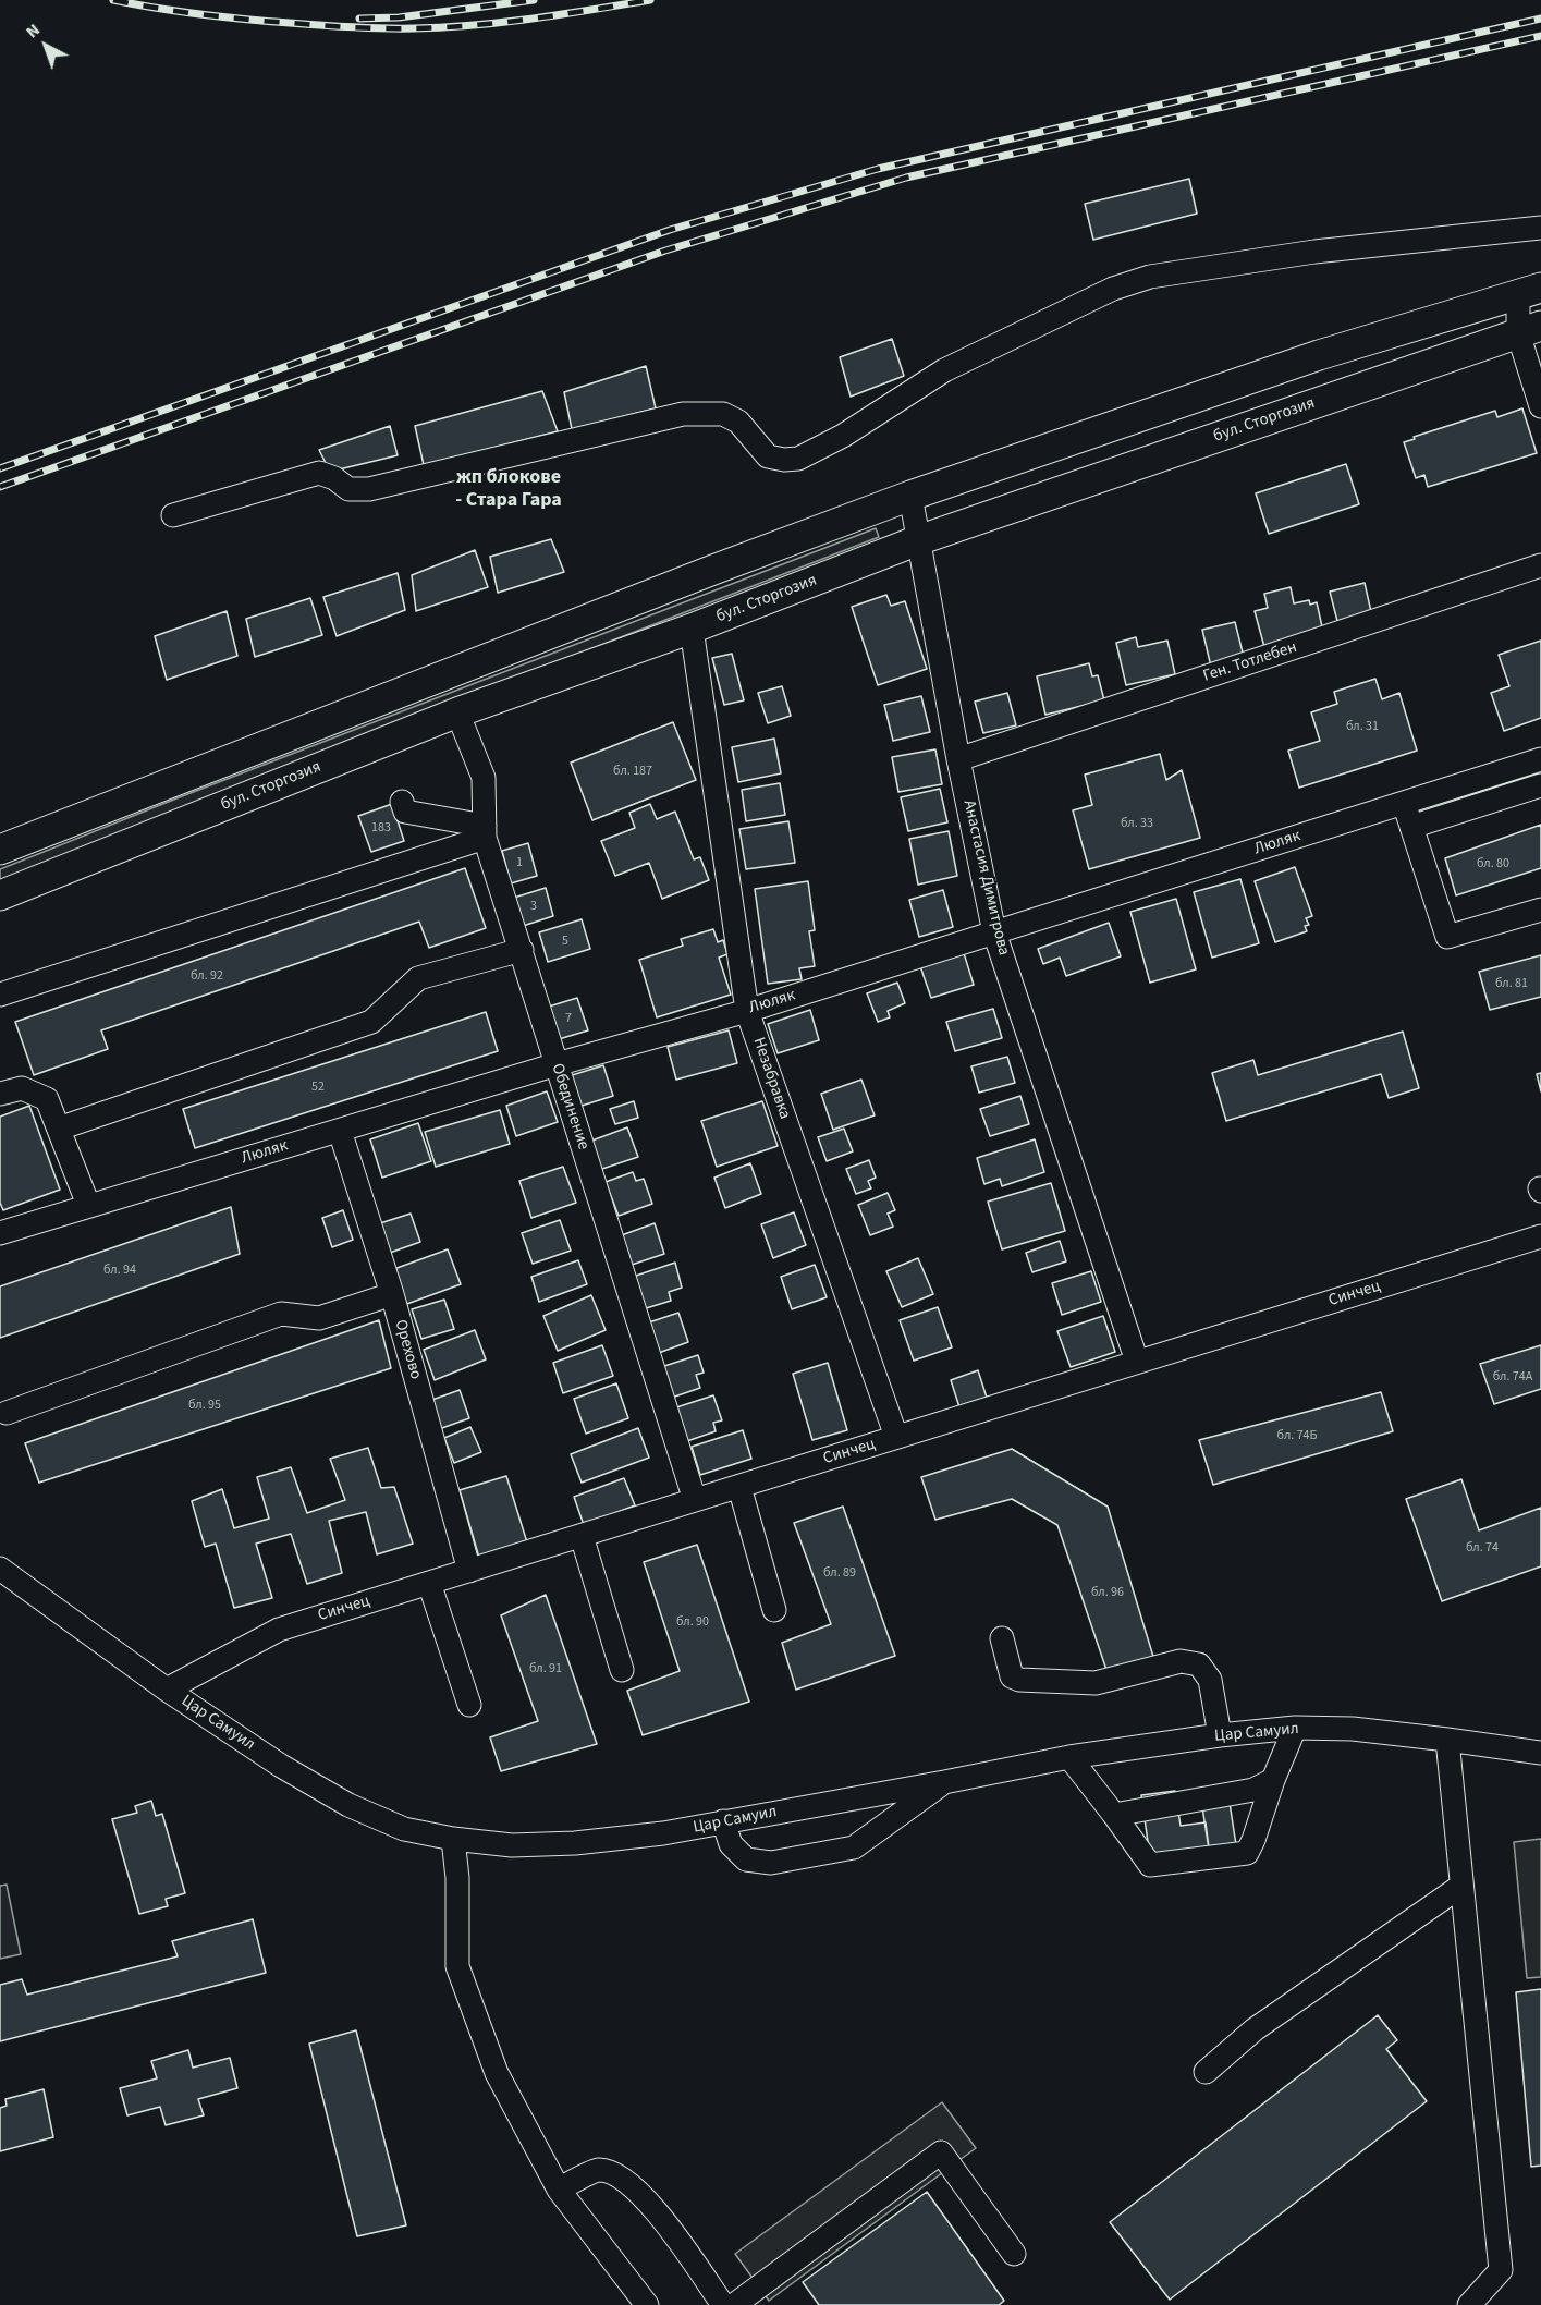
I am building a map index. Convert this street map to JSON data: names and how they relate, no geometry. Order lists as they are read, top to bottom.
{
  "streets": {
    "main road": ["бул. Сторгозия"],
    "street": [
      "Ген. Тотлебен",
      "Люляк",
      "Анастасия Димитрова",
      "Незабравка",
      "Обединение",
      "Синчец",
      "Орехово",
      "Цар Самуил"
    ]
  },
  "crossings": [
    ["бул. Сторгозия", "Анастасия Димитрова"],
    ["бул. Сторгозия", "Незабравка"],
    ["бул. Сторгозия", "Обединение"],
    ["Ген. Тотлебен", "Анастасия Димитрова"],
    ["Люляк", "Анастасия Димитрова"],
    ["Люляк", "Незабравка"],
    ["Люляк", "Обединение"],
    ["Люляк", "Орехово"],
    ["Анастасия Димитрова", "Синчец"],
    ["Незабравка", "Синчец"],
    ["Обединение", "Синчец"],
    ["Синчец", "Орехово"],
    ["Синчец", "Цар Самуил"]
  ],
  "districts": ["жп блокове - Стара Гара"],
  "house_numbers": [
    "бл. 31",
    "бл. 187",
    "бл. 33",
    "183",
    "1",
    "бл. 80",
    "3",
    "5",
    "бл. 92",
    "бл. 81",
    "7",
    "52",
    "бл. 94",
    "бл. 74А",
    "бл. 95",
    "бл. 74Б",
    "бл. 74",
    "бл. 89",
    "бл. 96",
    "бл. 90",
    "бл. 91"
  ],
  "north": "top left"
}
